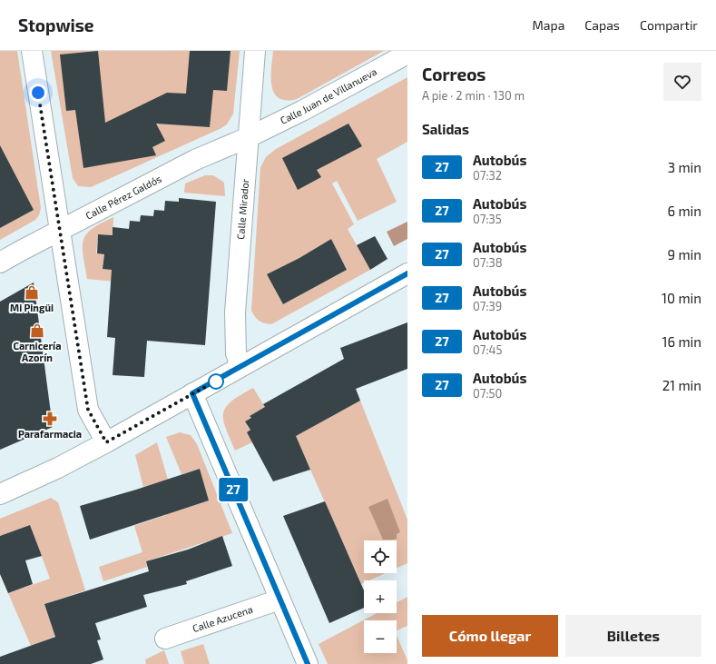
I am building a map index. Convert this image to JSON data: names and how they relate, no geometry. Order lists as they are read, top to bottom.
{
  "streets": {
    "street": [
      "Calle Juan de Villanueva",
      "Calle Pérez Galdós",
      "Calle Mirador",
      "Calle Azucena"
    ]
  },
  "crossings": [
    ["Calle Juan de Villanueva", "Calle Pérez Galdós"],
    ["Calle Juan de Villanueva", "Calle Mirador"],
    ["Calle Pérez Galdós", "Calle Mirador"]
  ],
  "places": {
    "shop": ["Mi Pingüi", "Carnicería Azorín"],
    "pharmacy": ["Parafarmacia"]
  },
  "lines": ["bus line 27"],
  "page": {
    "header": "Stopwise",
    "nav": ["Mapa", "Capas", "Compartir"],
    "on_map": "27",
    "heading": [
      ["Correos", "A pie · 2 min · 130 m"],
      "Salidas"
    ],
    "list": [
      {
        "mark": "27",
        "name": "Autobús",
        "note": "07:32",
        "value": "3 min"
      },
      {
        "mark": "27",
        "name": "Autobús",
        "note": "07:35",
        "value": "6 min"
      },
      {
        "mark": "27",
        "name": "Autobús",
        "note": "07:38",
        "value": "9 min"
      },
      {
        "mark": "27",
        "name": "Autobús",
        "note": "07:39",
        "value": "10 min"
      },
      {
        "mark": "27",
        "name": "Autobús",
        "note": "07:45",
        "value": "16 min"
      },
      {
        "mark": "27",
        "name": "Autobús",
        "note": "07:50",
        "value": "21 min"
      }
    ],
    "map_buttons": ["+", "−"],
    "buttons": ["Cómo llegar", "Billetes"]
  }
}
